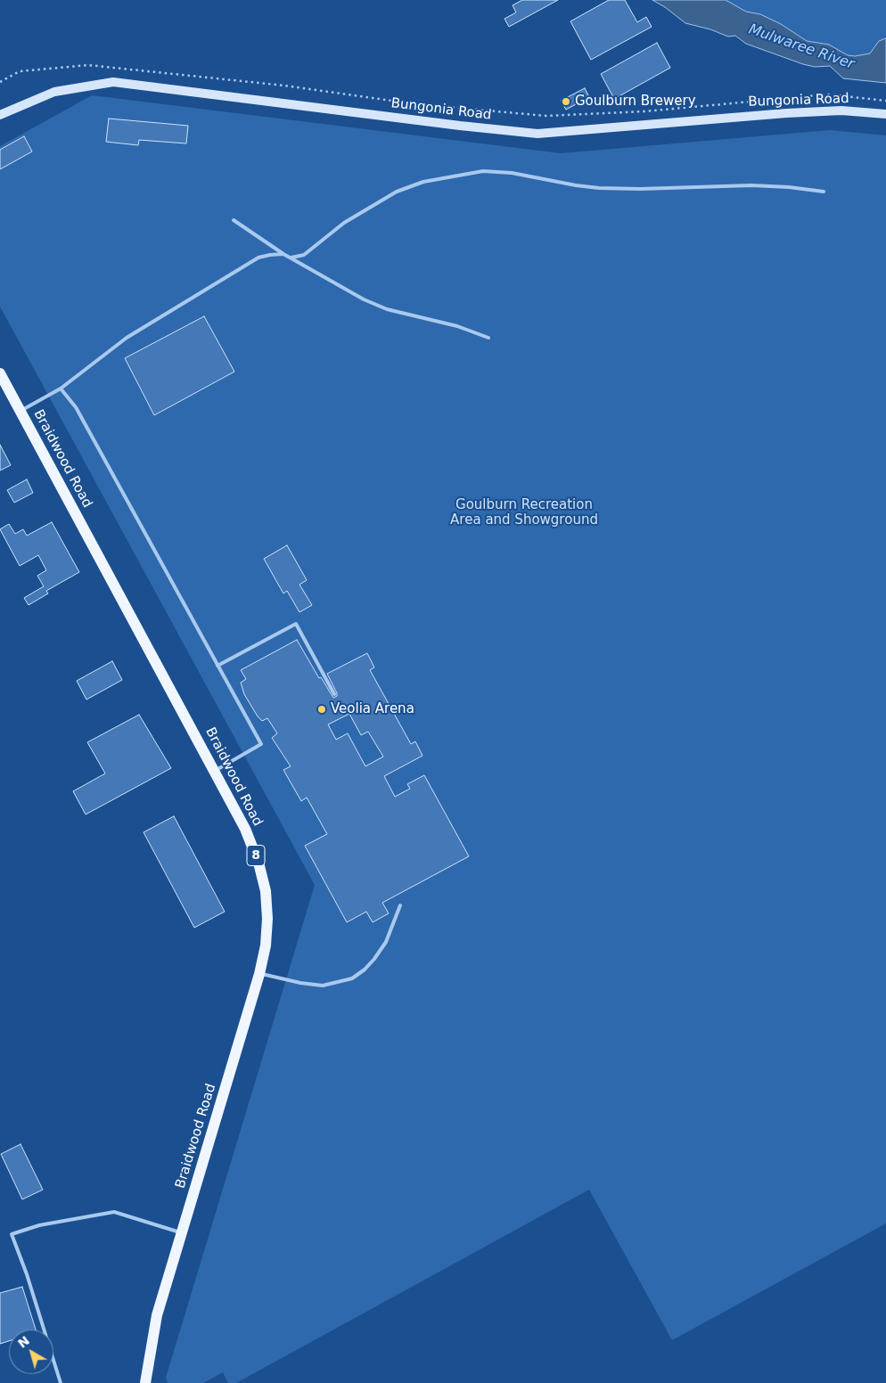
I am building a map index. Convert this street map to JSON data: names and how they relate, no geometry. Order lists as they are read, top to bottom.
{
  "streets": {
    "main road": ["Braidwood Road", "8"],
    "street": ["Bungonia Road"]
  },
  "water": ["Mulwaree River"],
  "parks": ["Goulburn Recreation Area and Showground"],
  "places": ["Goulburn Brewery", "Veolia Arena"],
  "north": "top left"
}
